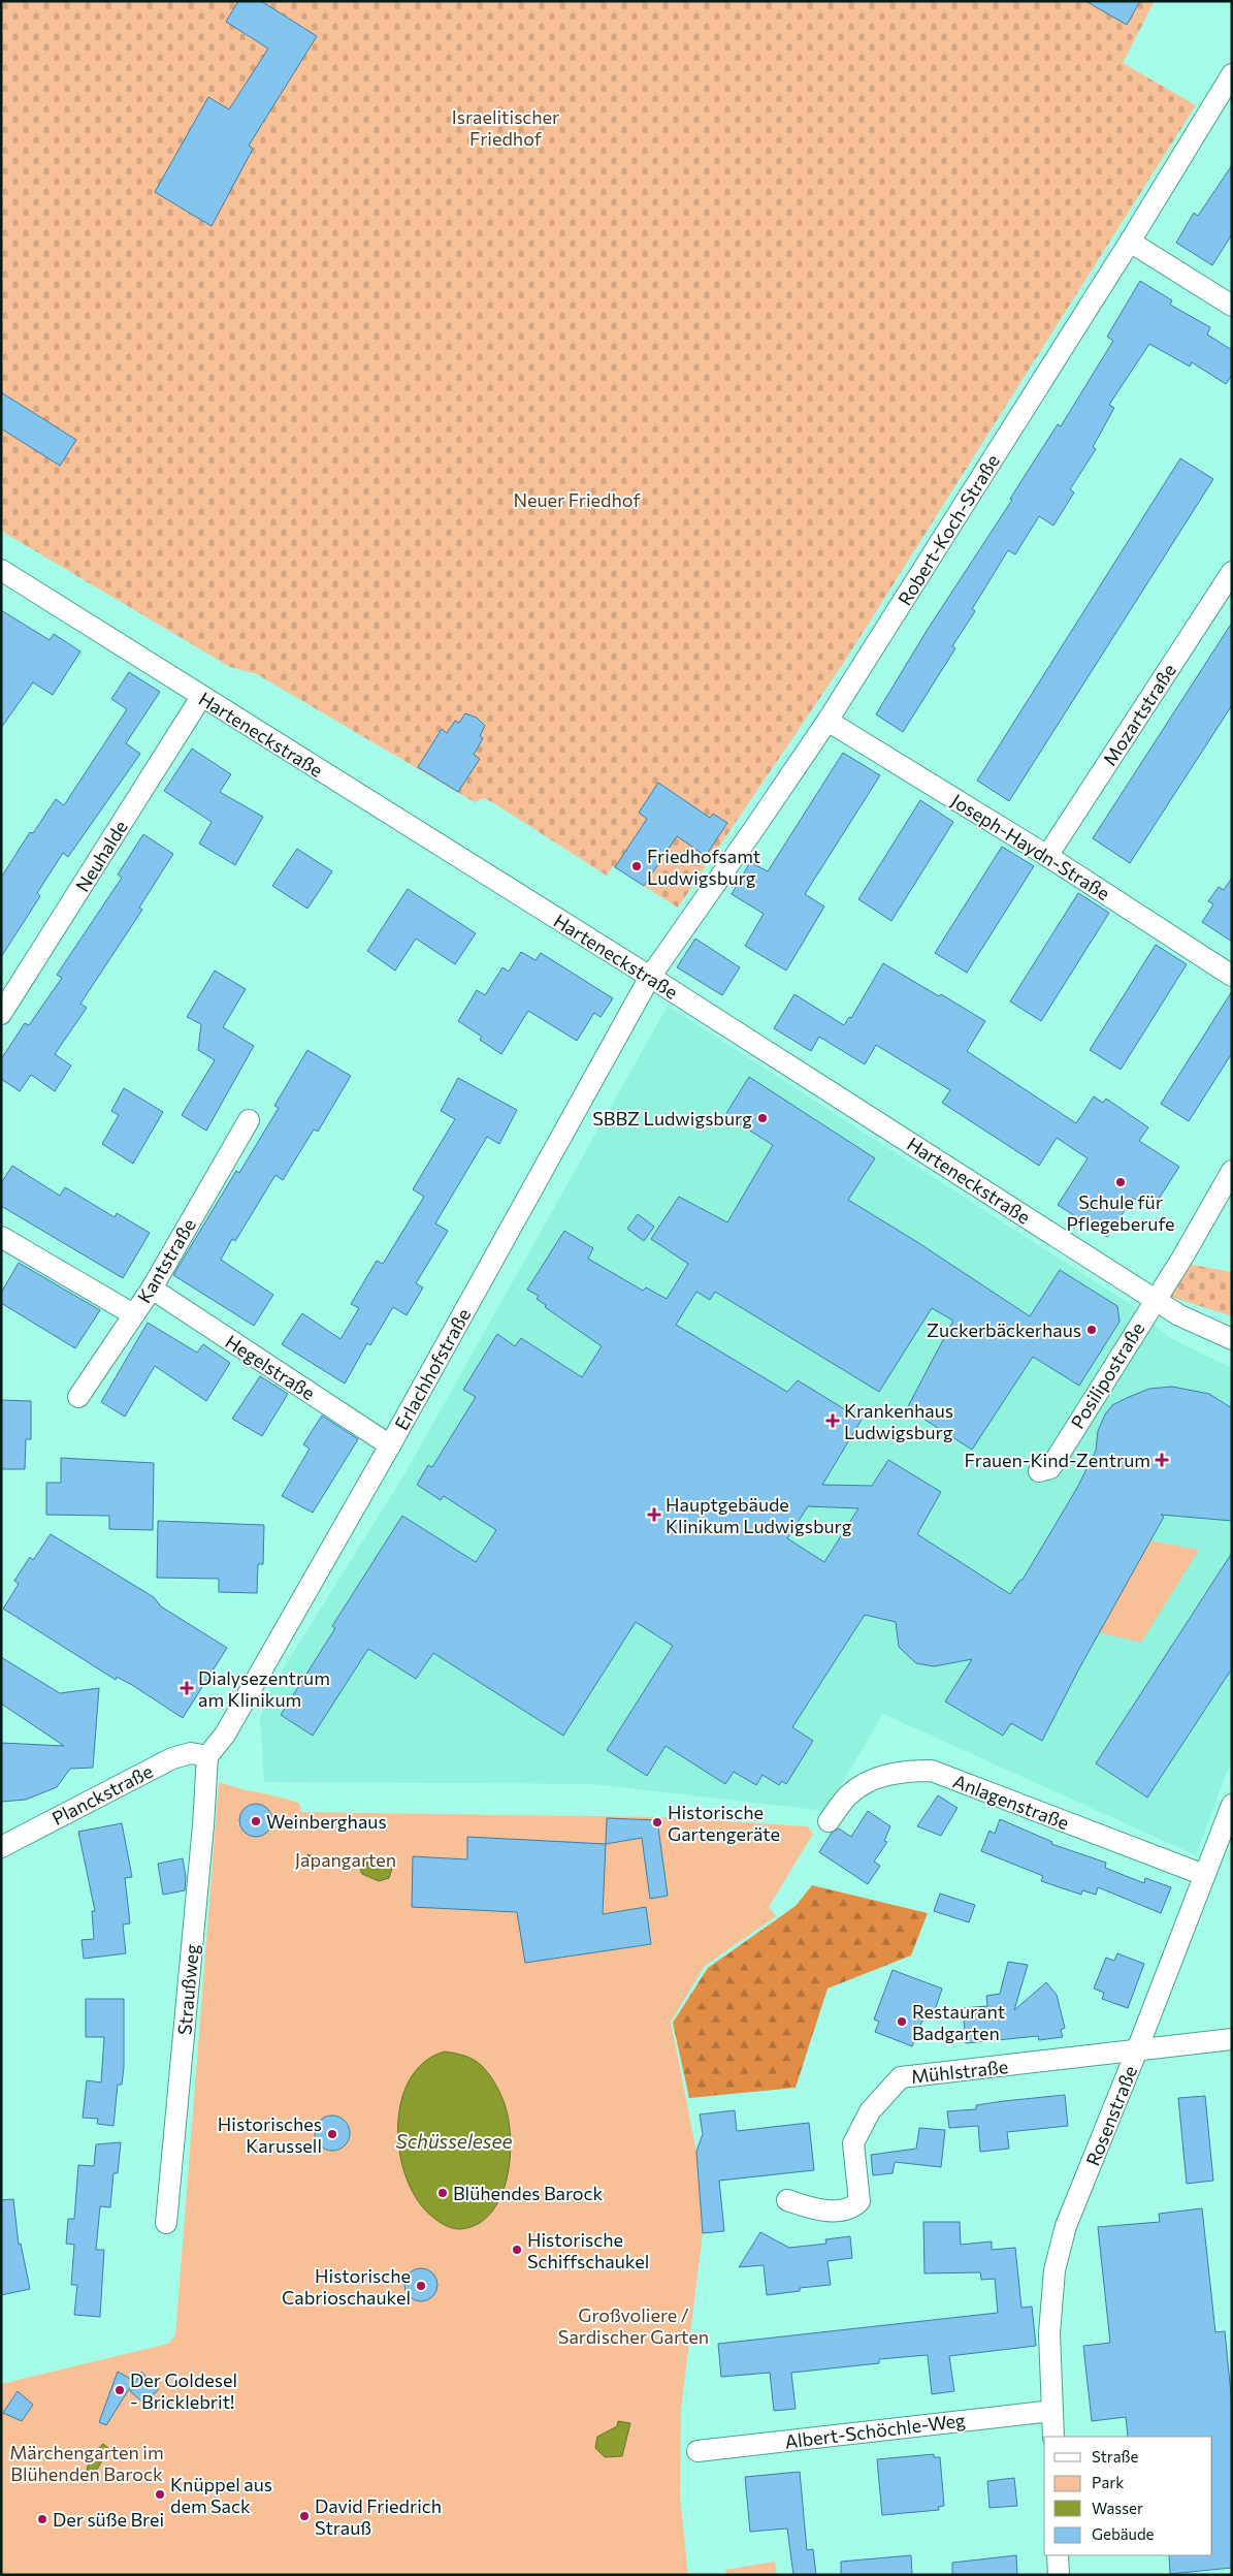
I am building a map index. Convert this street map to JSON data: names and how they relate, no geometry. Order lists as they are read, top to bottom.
{
  "streets": {
    "street": [
      "Robert-Koch-Straße",
      "Mozartstraße",
      "Harteneckstraße",
      "Joseph-Haydn-Straße",
      "Neuhalde",
      "Kantstraße",
      "Hegelstraße",
      "Erlachhofstraße",
      "Posilipostraße",
      "Planckstraße",
      "Anlagenstraße",
      "Straußweg",
      "Mühlstraße",
      "Rosenstraße",
      "Albert-Schöchle-Weg"
    ]
  },
  "crossings": [
    ["Robert-Koch-Straße", "Harteneckstraße"],
    ["Robert-Koch-Straße", "Joseph-Haydn-Straße"],
    ["Robert-Koch-Straße", "Erlachhofstraße"],
    ["Mozartstraße", "Joseph-Haydn-Straße"],
    ["Harteneckstraße", "Neuhalde"],
    ["Harteneckstraße", "Erlachhofstraße"],
    ["Harteneckstraße", "Posilipostraße"],
    ["Kantstraße", "Hegelstraße"],
    ["Hegelstraße", "Erlachhofstraße"],
    ["Erlachhofstraße", "Planckstraße"],
    ["Erlachhofstraße", "Straußweg"],
    ["Planckstraße", "Straußweg"],
    ["Anlagenstraße", "Rosenstraße"],
    ["Mühlstraße", "Rosenstraße"],
    ["Rosenstraße", "Albert-Schöchle-Weg"]
  ],
  "water": ["Schüsselesee"],
  "parks": [
    "Israelitischer Friedhof",
    "Neuer Friedhof",
    "Japangarten",
    "Großvoliere / Sardischer Garten",
    "Märchengarten im Blühenden Barock"
  ],
  "places": {
    "other": [
      "Friedhofsamt Ludwigsburg",
      "SBBZ Ludwigsburg",
      "Schule für Pflegeberufe",
      "Zuckerbäckerhaus",
      "Weinberghaus",
      "Historische Gartengeräte",
      "Restaurant Badgarten",
      "Historisches Karussell",
      "Blühendes Barock",
      "Historische Schiffschaukel",
      "Historische Cabrioschaukel",
      "Der Goldesel - Bricklebrit!",
      "Knüppel aus dem Sack",
      "David Friedrich Strauß",
      "Der süße Brei"
    ],
    "health": [
      "Krankenhaus Ludwigsburg",
      "Frauen-Kind-Zentrum",
      "Hauptgebäude Klinikum Ludwigsburg",
      "Dialysezentrum am Klinikum"
    ]
  },
  "legend": [
    "Straße",
    "Park",
    "Wasser",
    "Gebäude"
  ]
}
